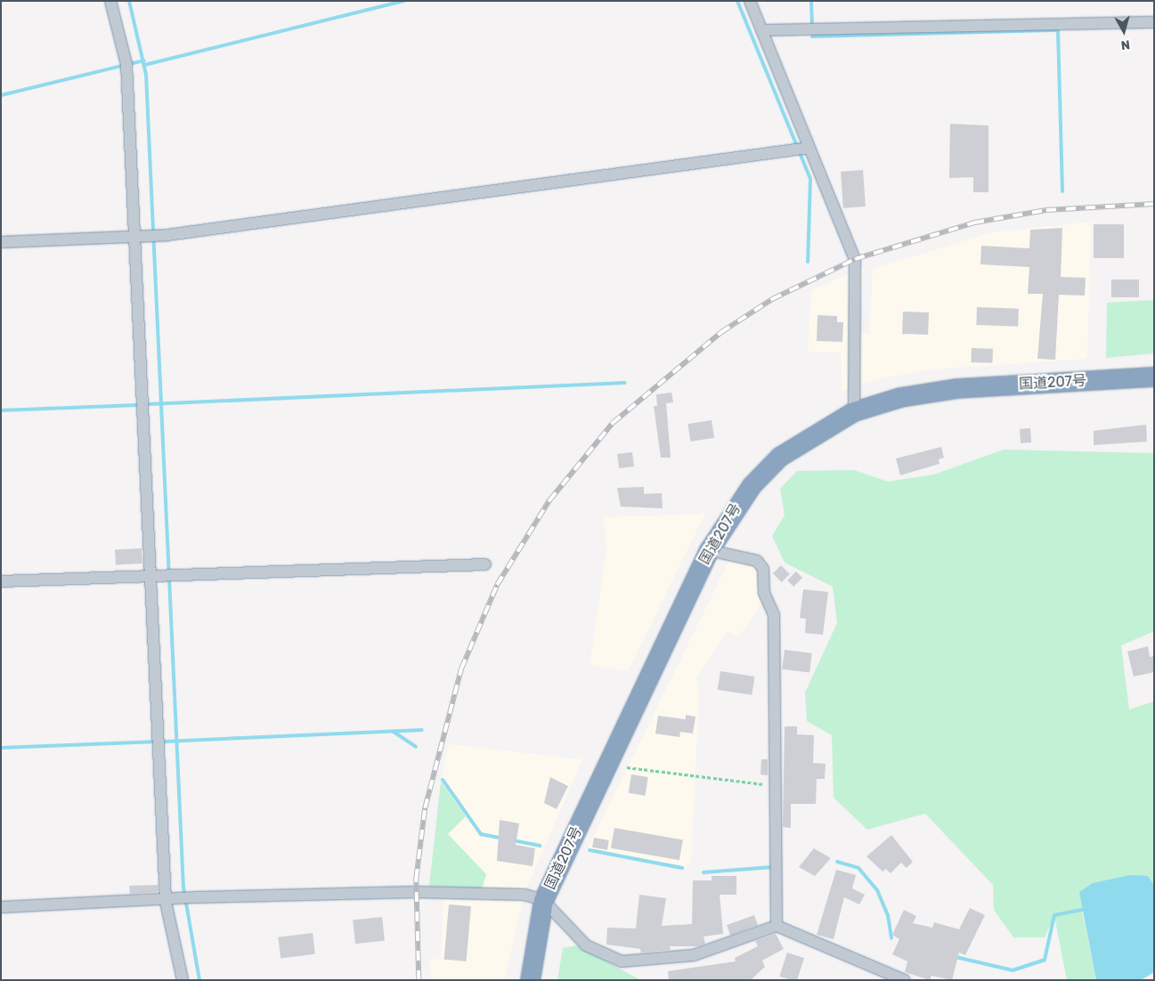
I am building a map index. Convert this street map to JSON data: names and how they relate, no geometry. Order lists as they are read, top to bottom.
{
  "streets": {
    "highway": ["国道207号"]
  },
  "north": "bottom"
}
